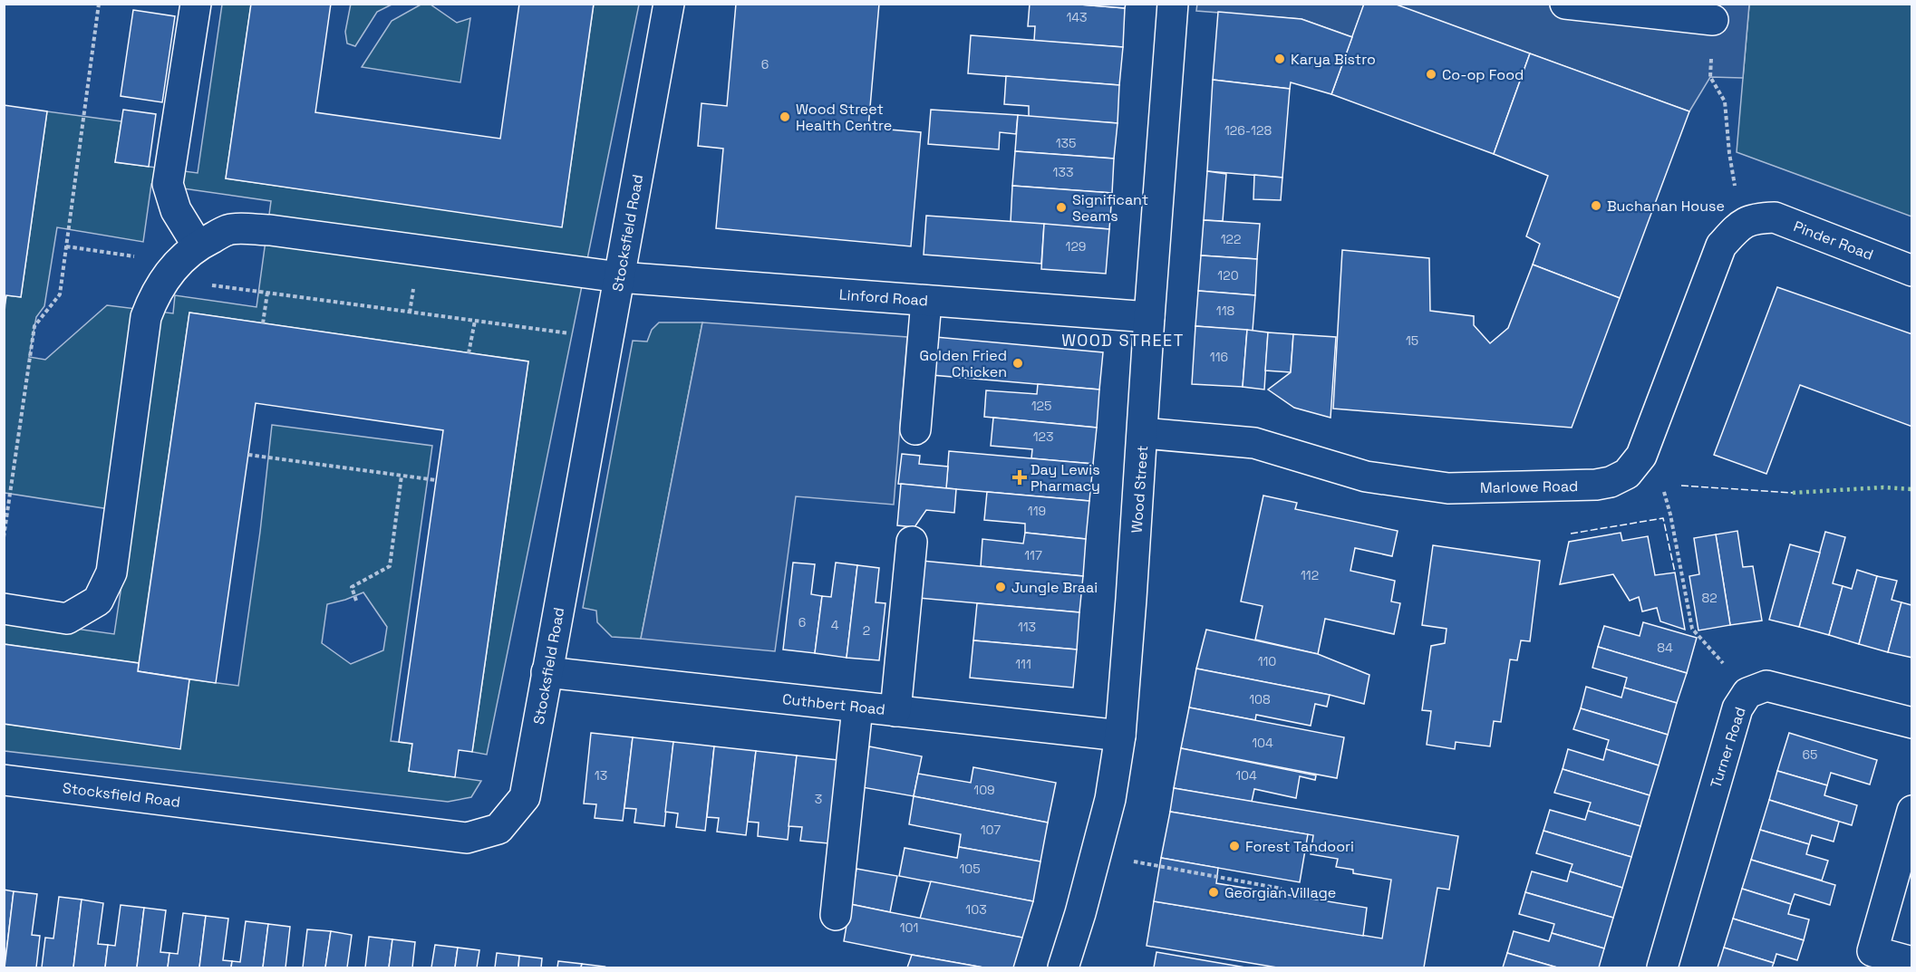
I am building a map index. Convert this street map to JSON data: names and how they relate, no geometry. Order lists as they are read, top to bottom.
{
  "streets": {
    "street": [
      "Stocksfield Road",
      "Pinder Road",
      "Linford Road",
      "Marlowe Road",
      "Wood Street",
      "Cuthbert Road",
      "Turner Road"
    ]
  },
  "crossings": [
    ["Stocksfield Road", "Linford Road"],
    ["Stocksfield Road", "Cuthbert Road"],
    ["Pinder Road", "Marlowe Road"],
    ["Linford Road", "Wood Street"],
    ["Marlowe Road", "Wood Street"],
    ["Wood Street", "Cuthbert Road"]
  ],
  "districts": ["WOOD STREET"],
  "places": {
    "other": [
      "Karya Bistro",
      "Co-op Food",
      "Wood Street Health Centre",
      "Buchanan House",
      "Significant Seams",
      "Golden Fried Chicken",
      "Jungle Braai",
      "Forest Tandoori",
      "Georgian Village"
    ],
    "health": ["Day Lewis Pharmacy"]
  },
  "house_numbers": [
    "143",
    "6",
    "126-128",
    "135",
    "133",
    "122",
    "129",
    "120",
    "118",
    "15",
    "116",
    "125",
    "123",
    "119",
    "117",
    "112",
    "82",
    "6",
    "4",
    "113",
    "2",
    "84",
    "110",
    "111",
    "108",
    "104",
    "65",
    "13",
    "104",
    "109",
    "3",
    "107",
    "105",
    "103",
    "101"
  ]
}
